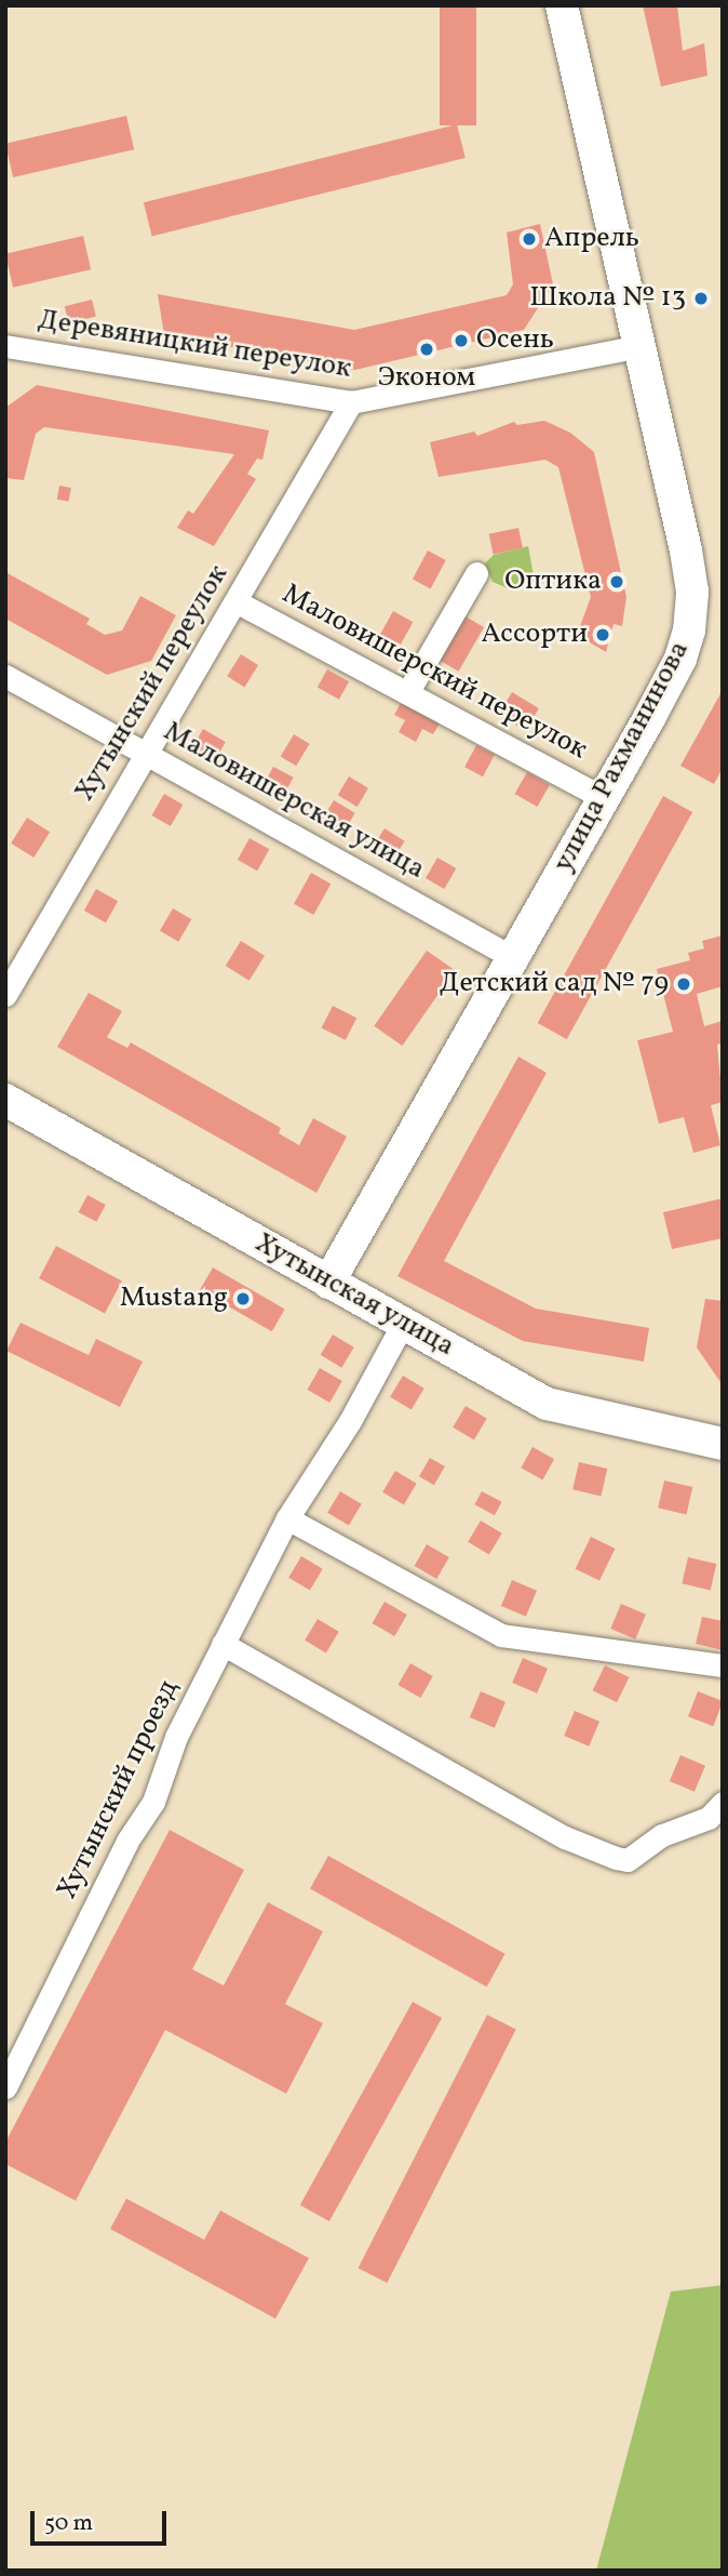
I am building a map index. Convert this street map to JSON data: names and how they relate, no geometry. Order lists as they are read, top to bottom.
{
  "streets": {
    "street": [
      "Деревяницкий переулок",
      "Маловишерский переулок",
      "Хутынский переулок",
      "улица Рахманинова",
      "Маловишерская улица",
      "Хутынская улица",
      "Хутынский проезд"
    ]
  },
  "crossings": [
    ["Деревяницкий переулок", "Хутынский переулок"],
    ["Деревяницкий переулок", "улица Рахманинова"],
    ["Маловишерский переулок", "Хутынский переулок"],
    ["Маловишерский переулок", "улица Рахманинова"],
    ["Хутынский переулок", "Маловишерская улица"],
    ["улица Рахманинова", "Маловишерская улица"],
    ["улица Рахманинова", "Хутынская улица"],
    ["Хутынская улица", "Хутынский проезд"]
  ],
  "places": [
    "Апрель",
    "Школа № 13",
    "Осень",
    "Эконом",
    "Оптика",
    "Ассорти",
    "Детский сад № 79",
    "Mustang"
  ],
  "scale_bar": "50 m"
}
